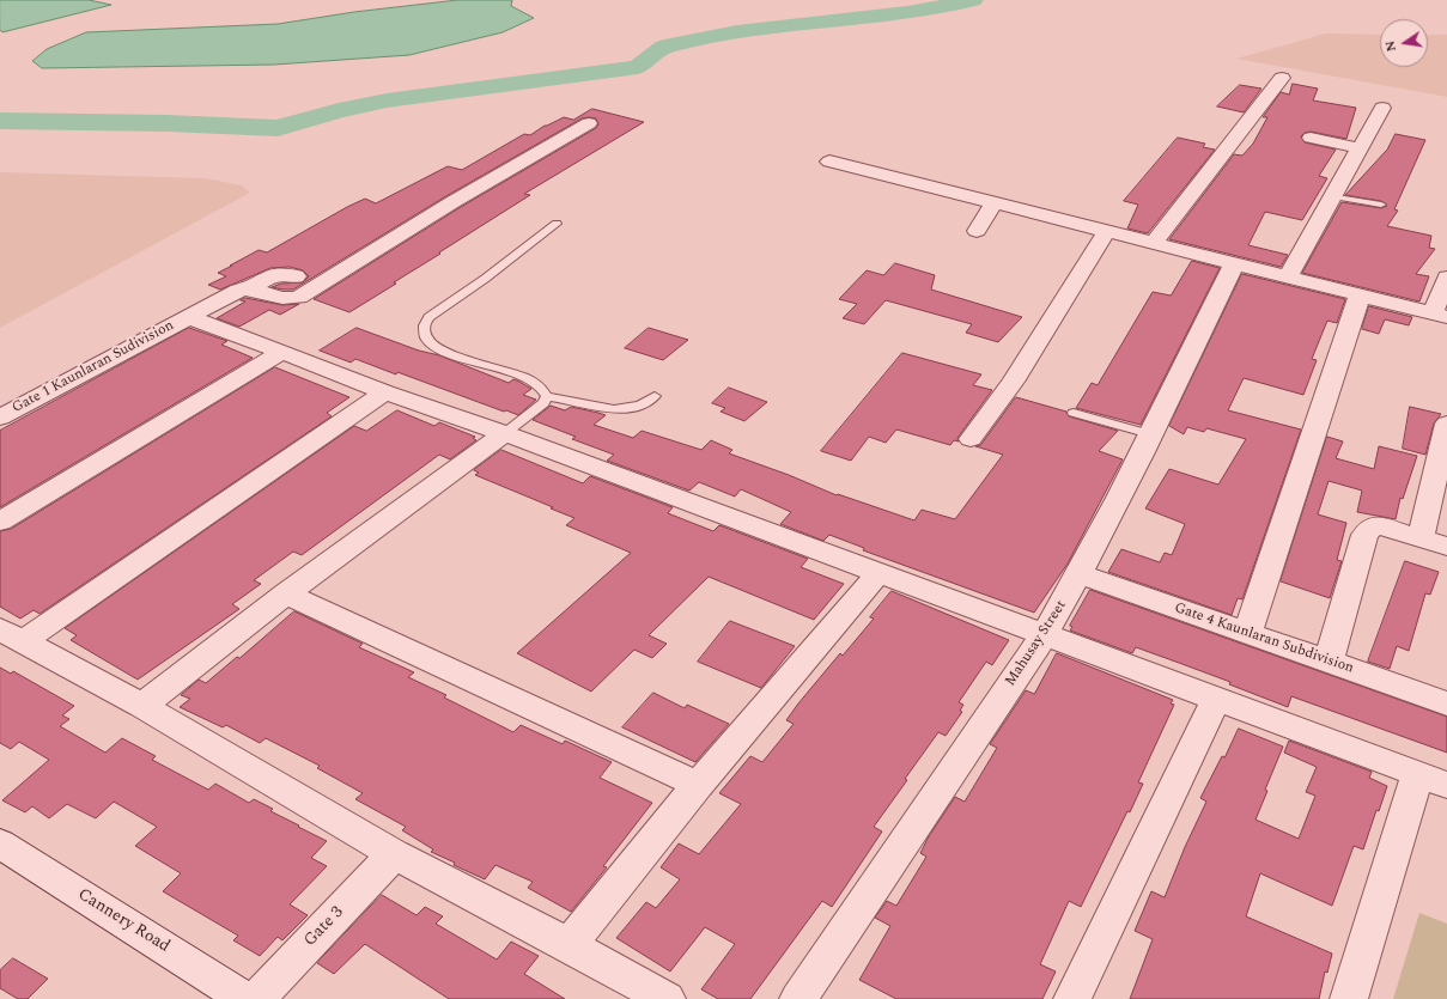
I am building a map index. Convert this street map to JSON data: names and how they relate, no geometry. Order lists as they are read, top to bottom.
{
  "streets": {
    "street": [
      "Gate 1 Kaunlaran Sudivision",
      "Gate 4 Kaunlaran Subdivision",
      "Mahusay Street",
      "Cannery Road",
      "Gate 3"
    ]
  },
  "crossings": [
    ["Gate 4 Kaunlaran Subdivision", "Mahusay Street"]
  ],
  "north": "left"
}
